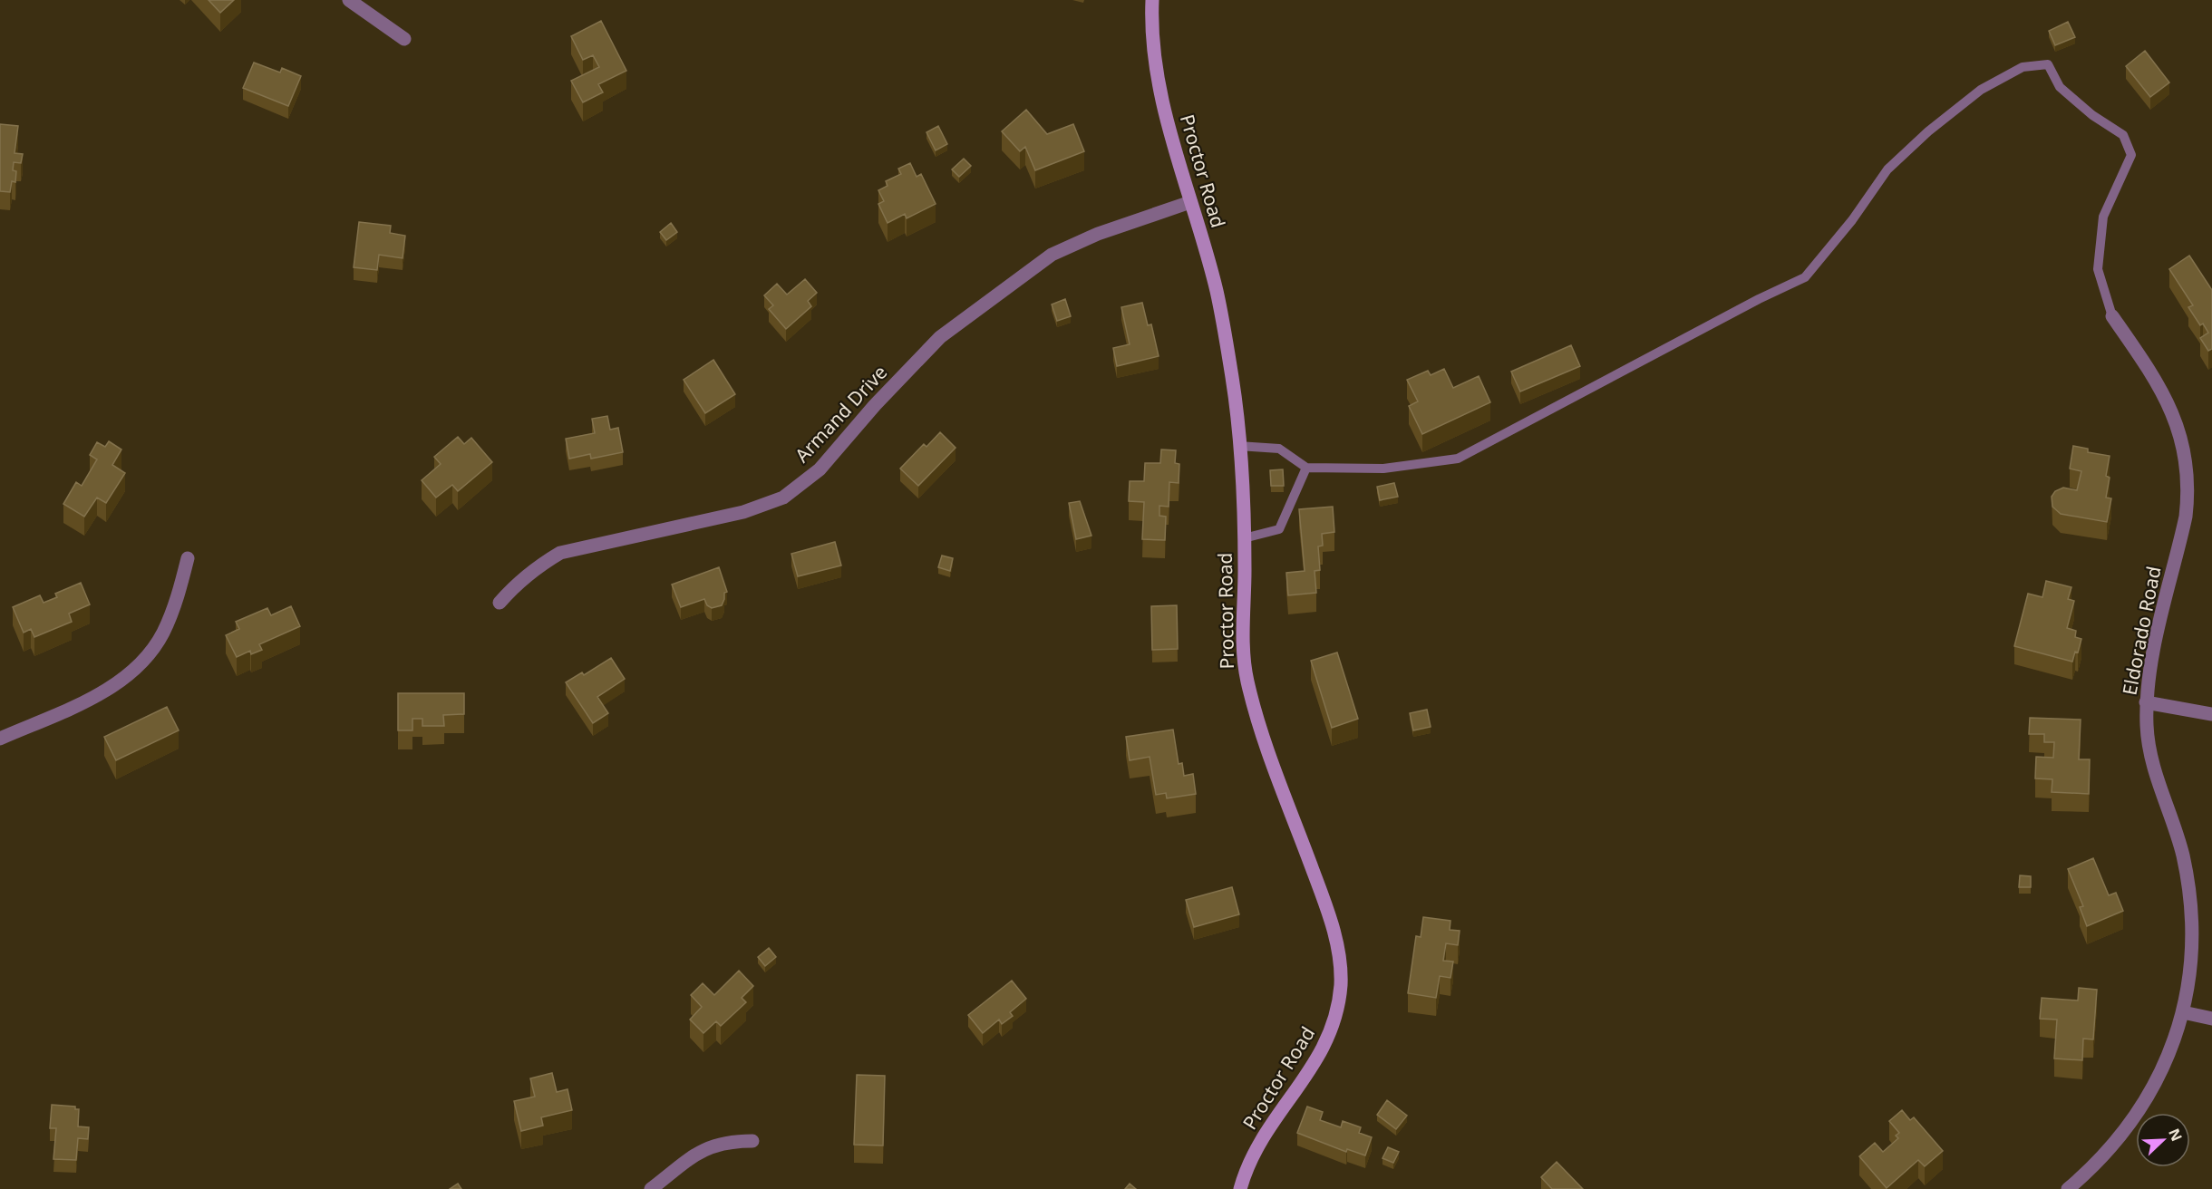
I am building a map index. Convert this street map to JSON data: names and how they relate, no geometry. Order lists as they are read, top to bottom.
{
  "streets": {
    "main road": ["Proctor Road"],
    "street": ["Armand Drive", "Eldorado Road"]
  },
  "crossings": [
    ["Proctor Road", "Armand Drive"]
  ],
  "north": "top right"
}
